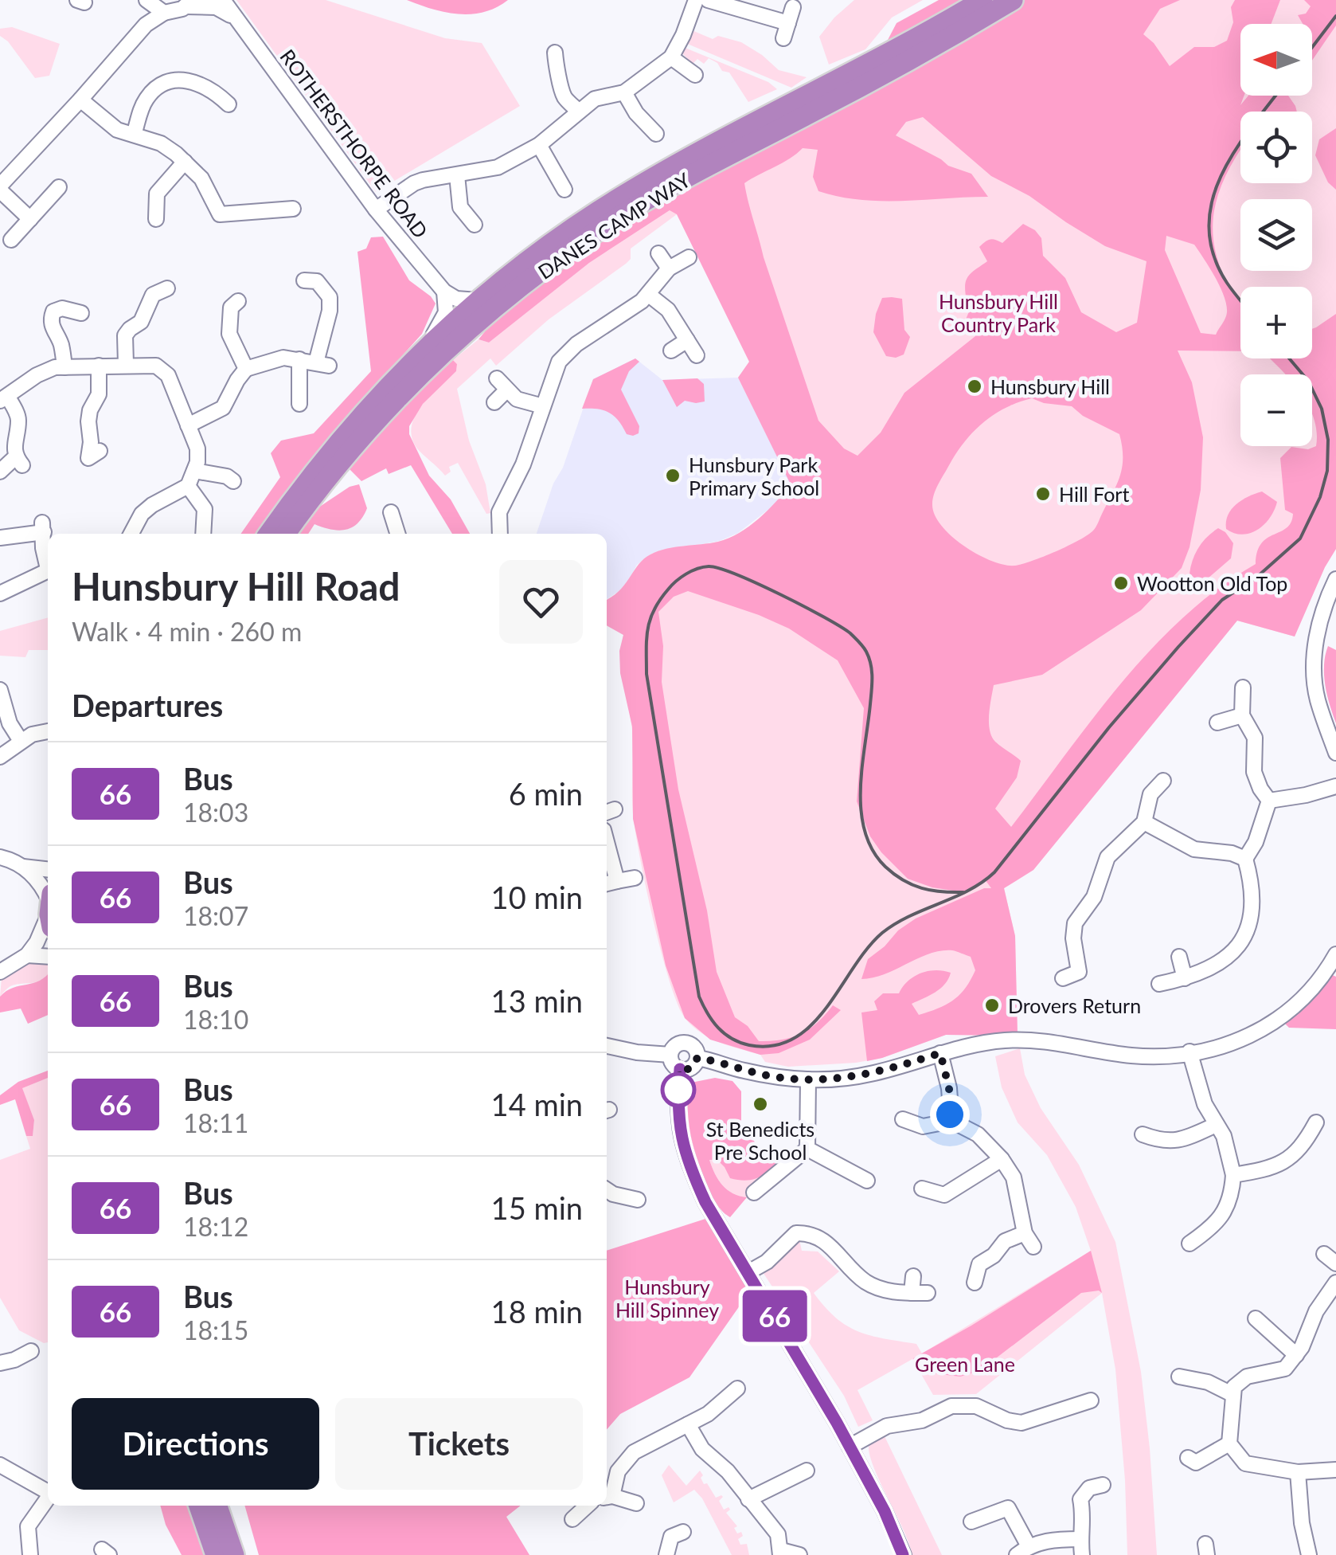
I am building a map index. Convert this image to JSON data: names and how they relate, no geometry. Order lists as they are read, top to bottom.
{
  "streets": {
    "highway": ["DANES CAMP WAY"],
    "street": ["ROTHERSTHORPE ROAD"]
  },
  "parks": ["Hunsbury Hill Country Park", "Hunsbury Hill Spinney", "Green Lane"],
  "places": [
    "Hunsbury Hill",
    "Hunsbury Park Primary School",
    "Hill Fort",
    "Wootton Old Top",
    "Drovers Return",
    "St Benedicts Pre School"
  ],
  "lines": ["bus line 66"],
  "north": "left",
  "page": {
    "on_map": "66",
    "map_buttons": ["+", "−"],
    "heading": [
      ["Hunsbury Hill Road", "Walk · 4 min · 260 m"],
      "Departures"
    ],
    "list": [
      {
        "mark": "66",
        "name": "Bus",
        "note": "18:03",
        "value": "6 min"
      },
      {
        "mark": "66",
        "name": "Bus",
        "note": "18:07",
        "value": "10 min"
      },
      {
        "mark": "66",
        "name": "Bus",
        "note": "18:10",
        "value": "13 min"
      },
      {
        "mark": "66",
        "name": "Bus",
        "note": "18:11",
        "value": "14 min"
      },
      {
        "mark": "66",
        "name": "Bus",
        "note": "18:12",
        "value": "15 min"
      },
      {
        "mark": "66",
        "name": "Bus",
        "note": "18:15",
        "value": "18 min"
      }
    ],
    "buttons": ["Directions", "Tickets"]
  }
}
